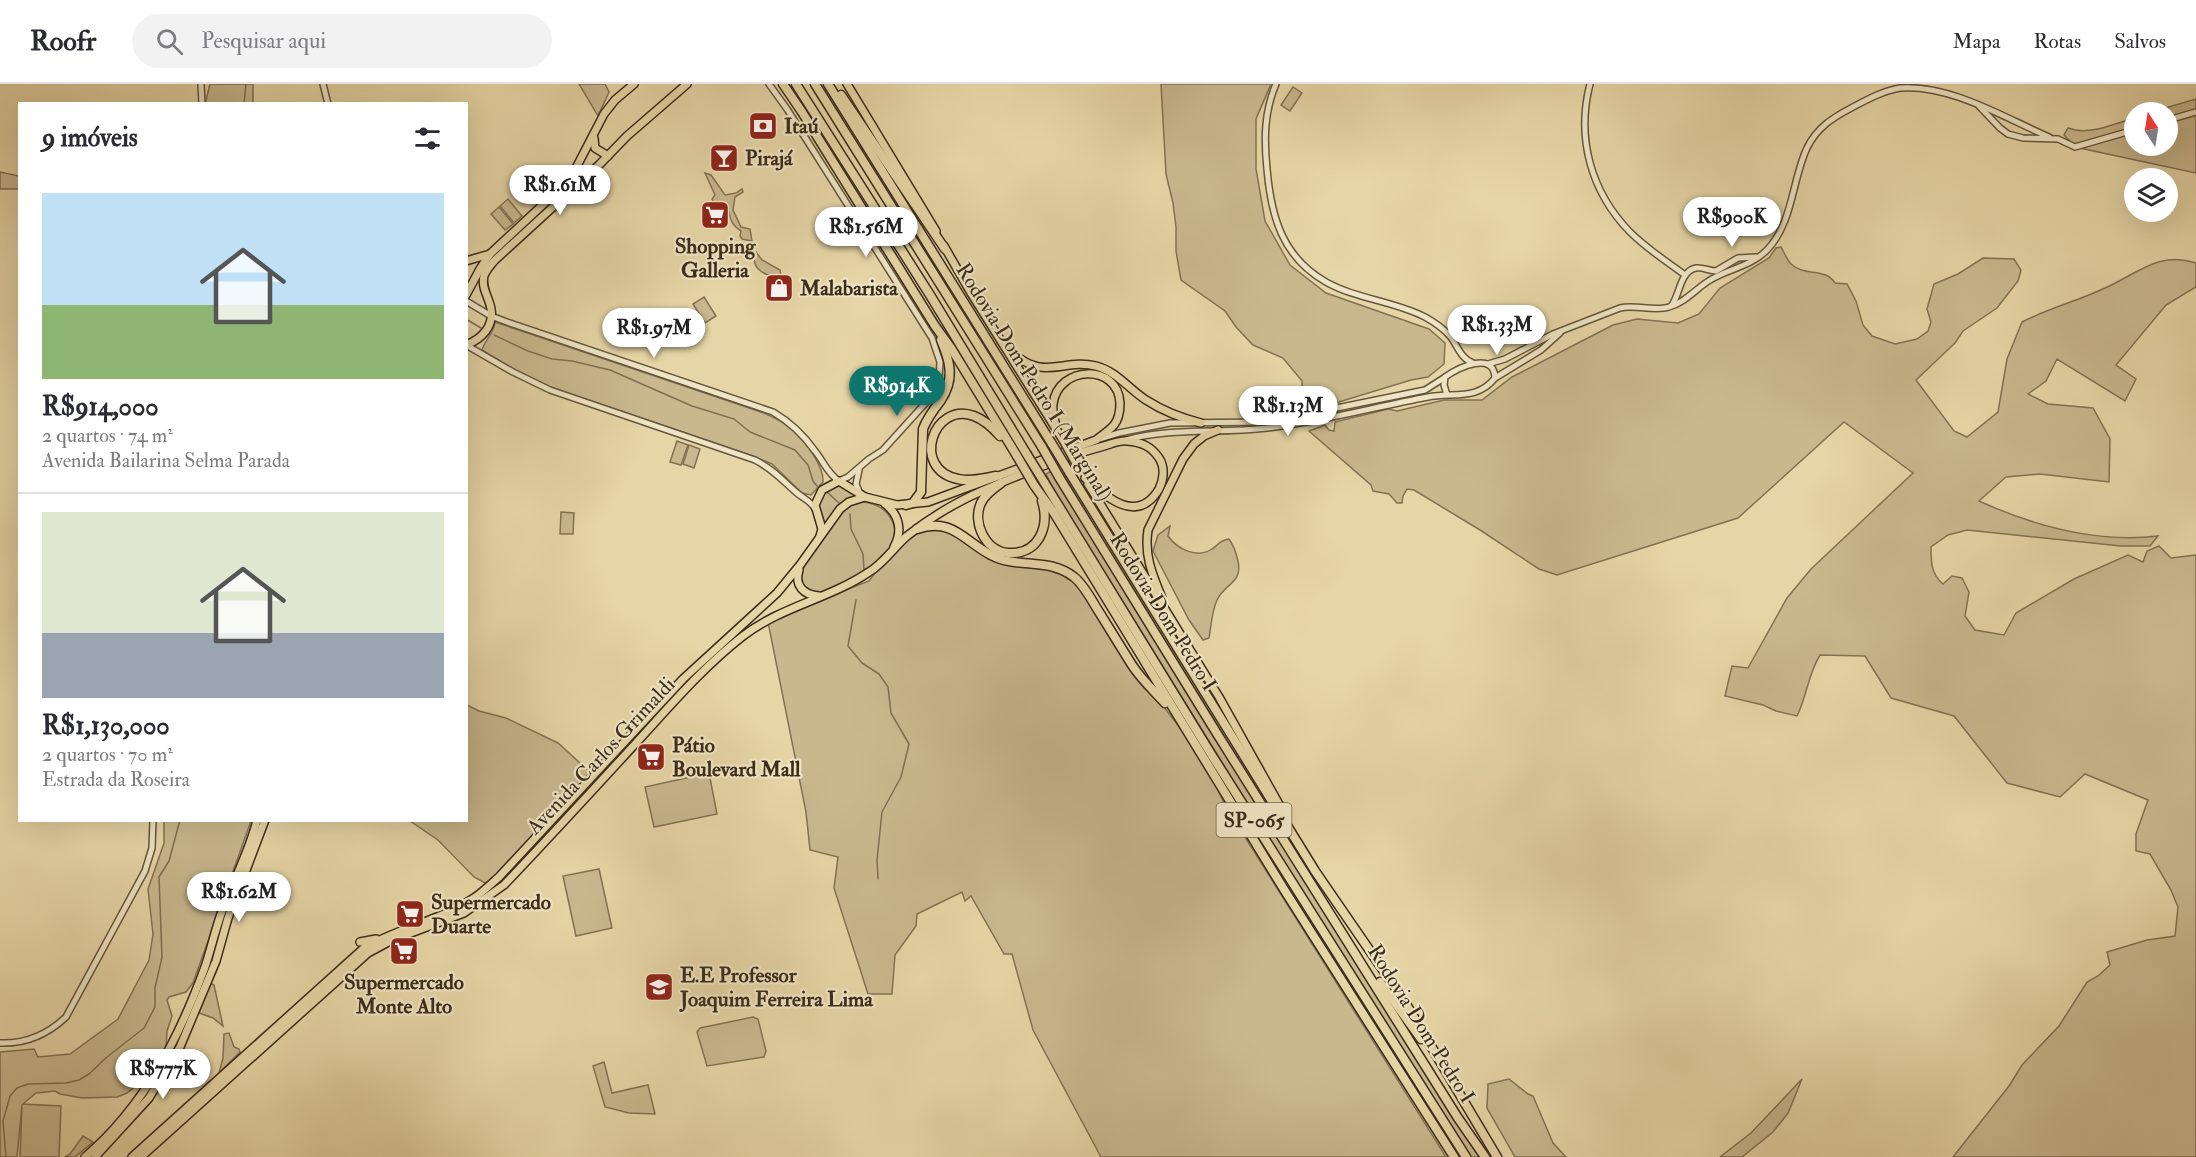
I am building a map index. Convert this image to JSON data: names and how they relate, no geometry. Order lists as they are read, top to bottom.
{
  "streets": {
    "highway": ["Rodovia Dom Pedro I (Marginal)", "Rodovia Dom Pedro I", "SP-065"],
    "main road": ["Avenida Carlos Grimaldi"]
  },
  "places": {
    "bank": ["Itaú"],
    "bar": ["Pirajá"],
    "supermarket": [
      "Shopping Galleria",
      "Pátio Boulevard Mall",
      "Supermercado Duarte",
      "Supermercado Monte Alto"
    ],
    "shop": ["Malabarista"],
    "school or university": ["E.E Professor Joaquim Ferreira Lima"]
  },
  "north": "top",
  "page": {
    "header": "Roofr",
    "search": "Pesquisar aqui",
    "nav": ["Mapa", "Rotas", "Salvos"],
    "heading": "9 imóveis",
    "price": [
      "R$1.61M",
      "R$900K",
      "R$1.56M",
      "R$1.33M",
      "R$1.97M",
      "R$914K",
      "R$1.13M",
      "R$1.62M",
      "R$777K"
    ],
    "list": [
      {
        "name": "R$914,000",
        "note": "2 quartos · 74 m² · Avenida Bailarina Selma Parada"
      },
      {
        "name": "R$1,130,000",
        "note": "2 quartos · 70 m² · Estrada da Roseira"
      }
    ]
  }
}
